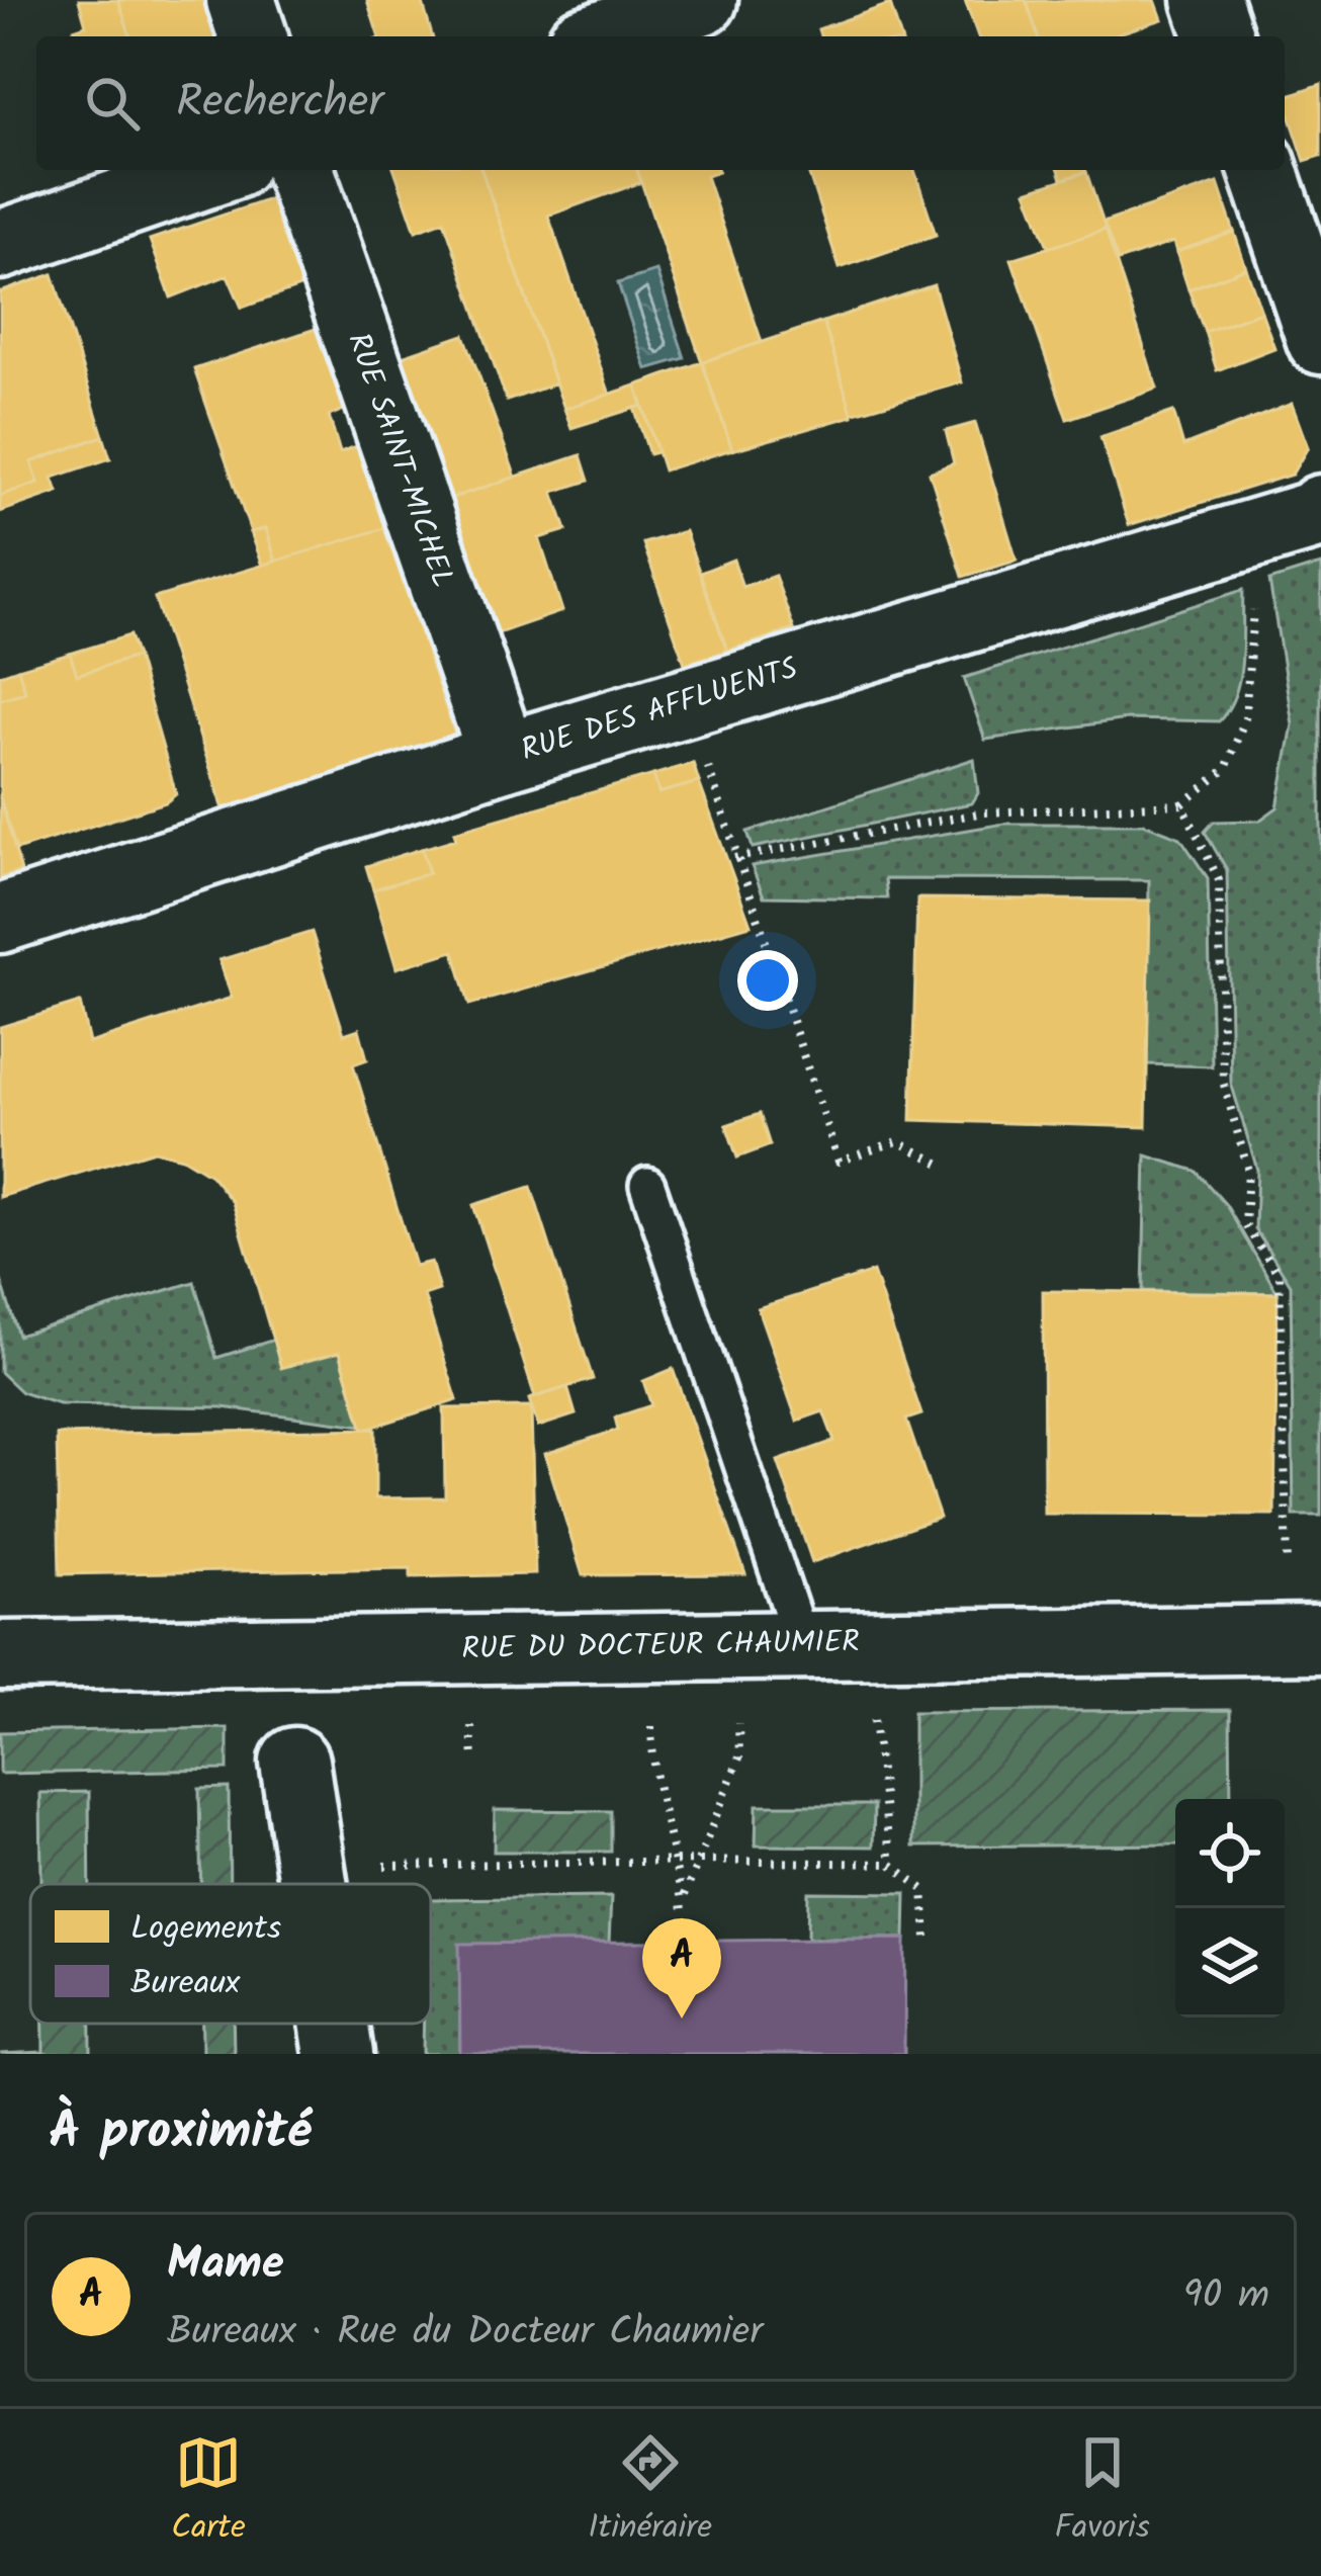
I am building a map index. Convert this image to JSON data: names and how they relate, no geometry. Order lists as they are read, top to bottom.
{
  "streets": {
    "street": ["RUE SAINT-MICHEL", "RUE DES AFFLUENTS", "RUE DU DOCTEUR CHAUMIER"]
  },
  "crossings": [
    ["RUE SAINT-MICHEL", "RUE DES AFFLUENTS"]
  ],
  "legend": ["Logements", "Bureaux"],
  "page": {
    "search": "Rechercher",
    "pins": "A",
    "heading": "À proximité",
    "list": [
      {
        "mark": "A",
        "name": "Mame",
        "note": "Bureaux · Rue du Docteur Chaumier",
        "value": "90 m"
      }
    ],
    "nav": ["Carte", "Itinéraire", "Favoris"]
  }
}
